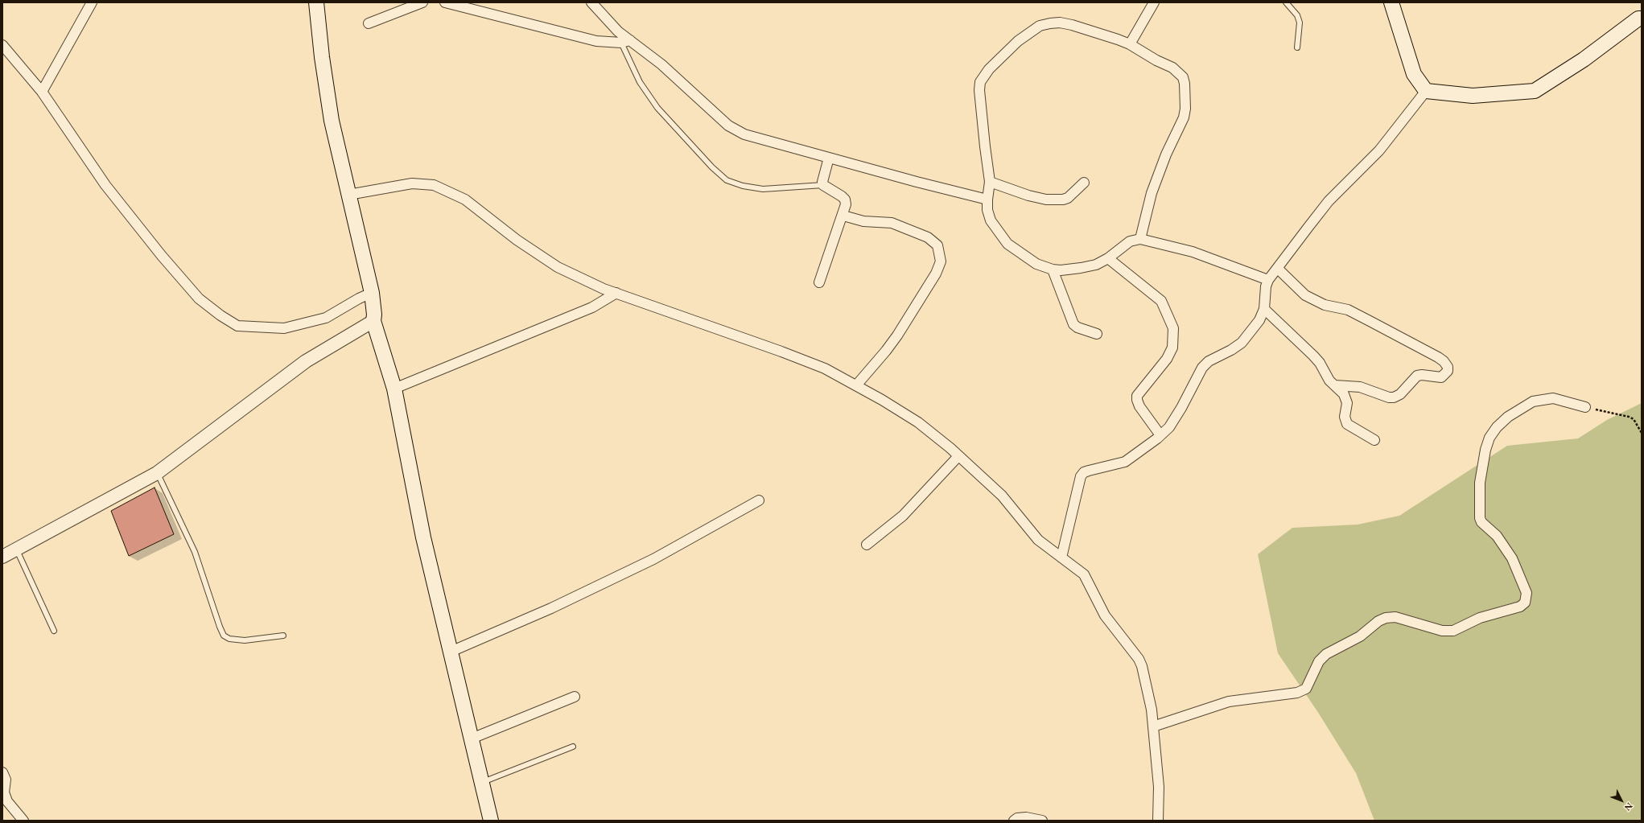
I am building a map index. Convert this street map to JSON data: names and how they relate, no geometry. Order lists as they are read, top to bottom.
{
  "north": "bottom right"
}
